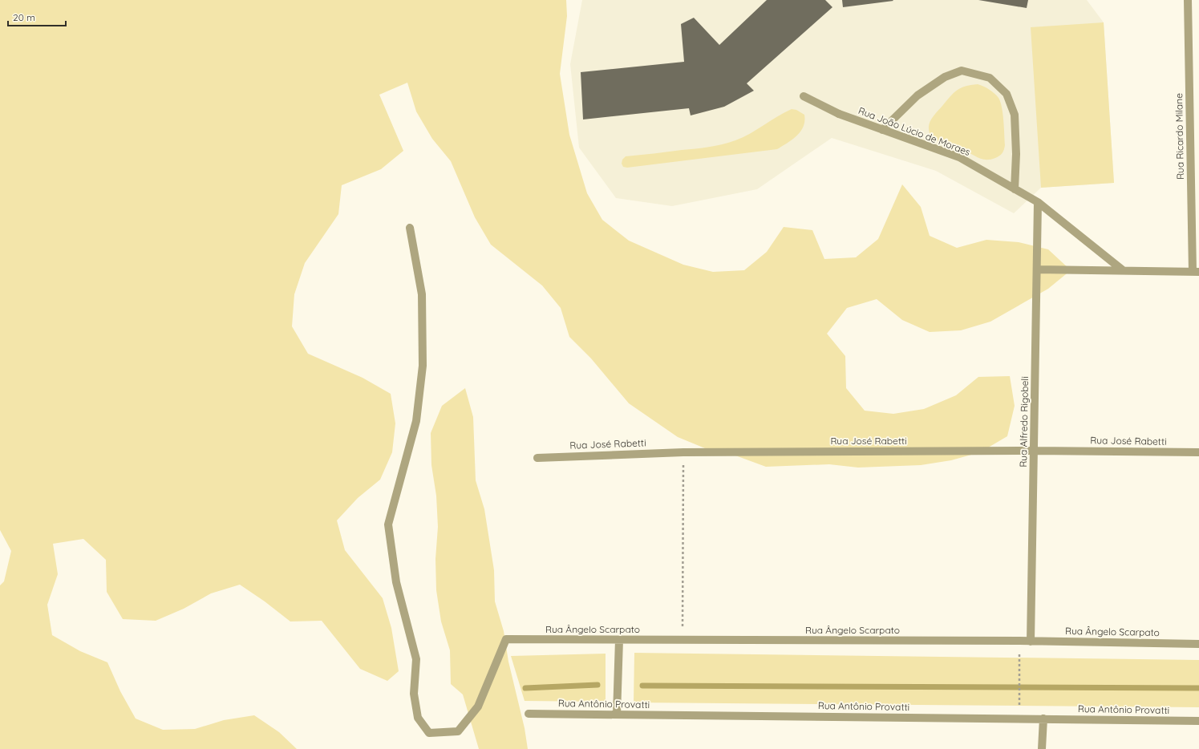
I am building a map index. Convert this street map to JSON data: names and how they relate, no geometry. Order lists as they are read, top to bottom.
{
  "streets": {
    "street": [
      "Rua João Lúcio de Moraes",
      "Rua Ricardo Milane",
      "Rua Alfredo Rigobeli",
      "Rua José Rabetti",
      "Rua Ângelo Scarpato",
      "Rua Antônio Provatti"
    ]
  },
  "crossings": [
    ["Rua João Lúcio de Moraes", "Rua Alfredo Rigobeli"],
    ["Rua Alfredo Rigobeli", "Rua José Rabetti"],
    ["Rua Alfredo Rigobeli", "Rua Ângelo Scarpato"]
  ],
  "scale_bar": "20 m"
}
